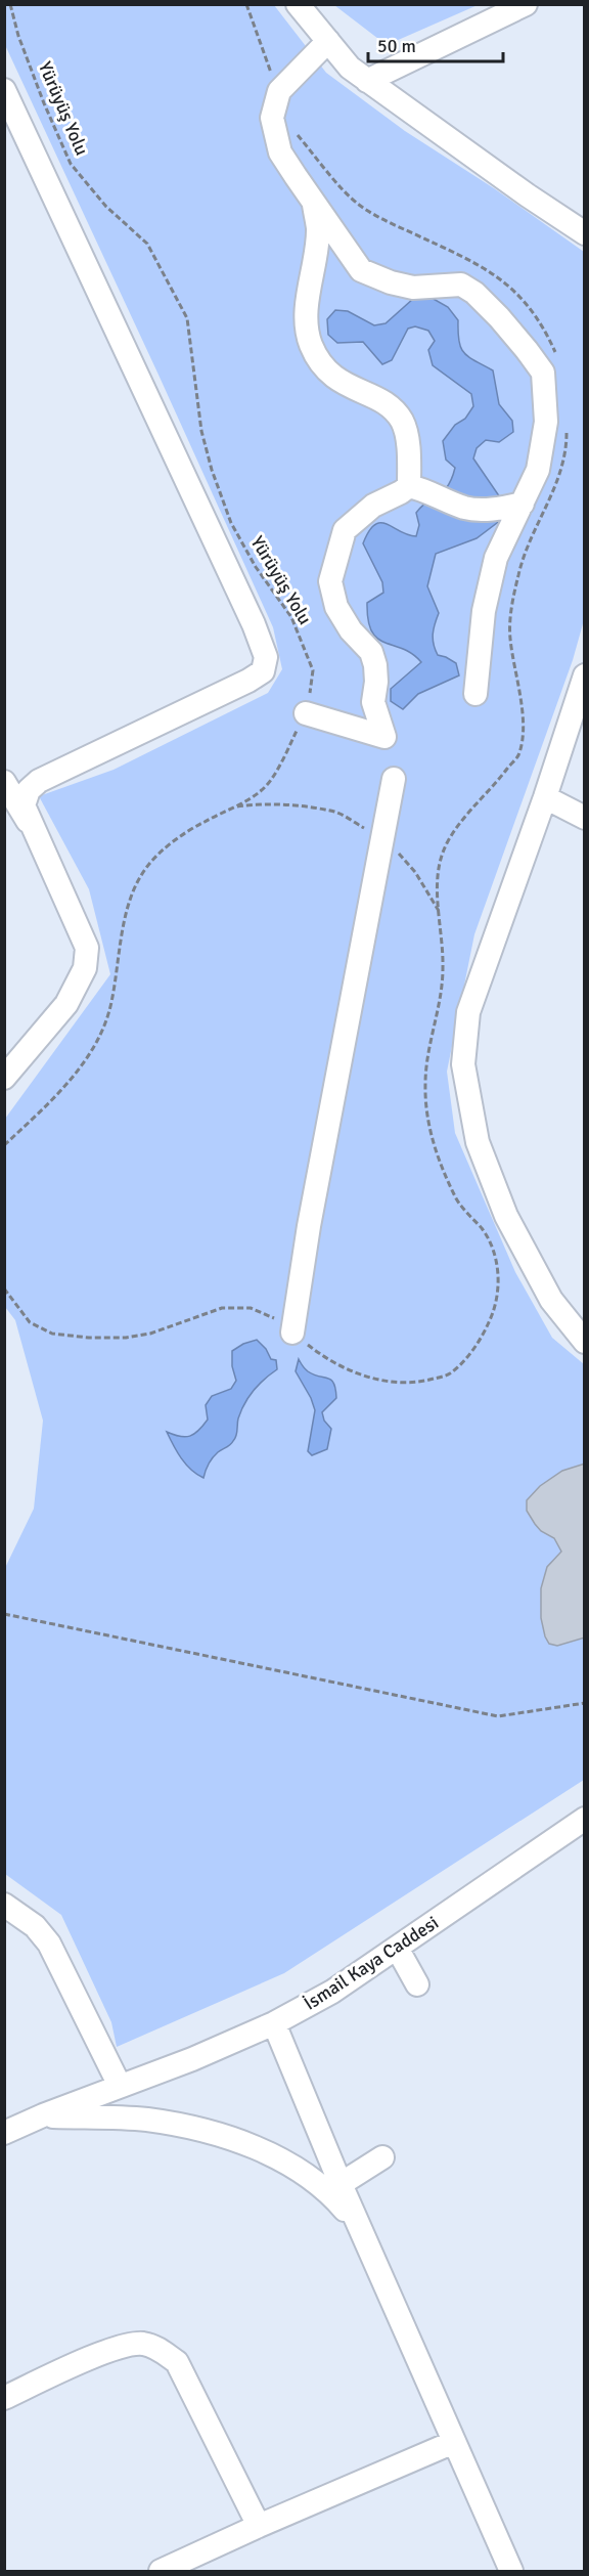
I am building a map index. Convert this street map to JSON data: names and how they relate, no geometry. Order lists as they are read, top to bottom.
{
  "streets": {
    "street": ["İsmail Kaya Caddesi"],
    "path": ["Yürüyüş Yolu"]
  },
  "scale_bar": "50 m"
}
